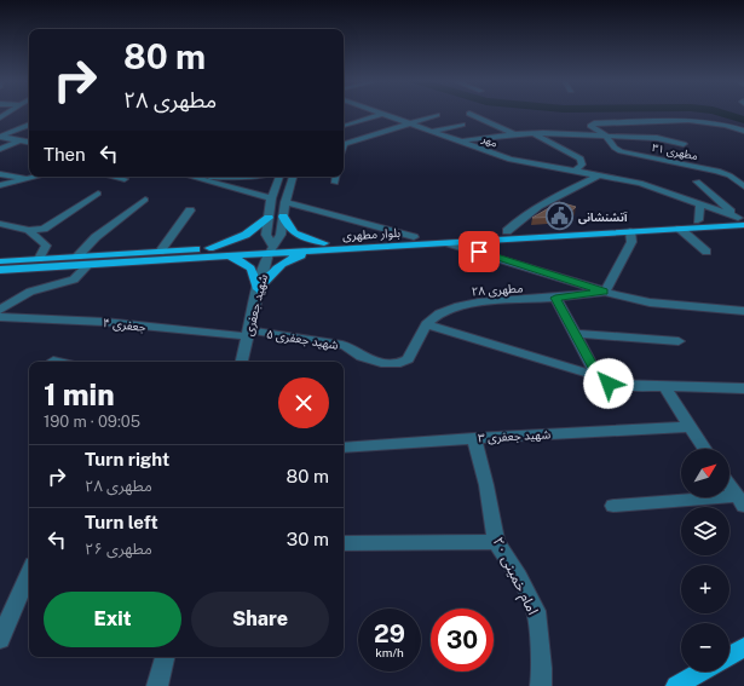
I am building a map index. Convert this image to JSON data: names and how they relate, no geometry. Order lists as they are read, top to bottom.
{
  "streets": {
    "main road": ["بلوار مطهری"],
    "street": [
      "مهر",
      "مطهری ۳۱",
      "مطهری ۲۸",
      "شهید جعفری",
      "جعفری ۴",
      "شهید جعفری ۵",
      "شهید جعفری ۳",
      "امام خمینی ۲۰"
    ]
  },
  "crossings": [
    ["مهر", "بلوار مطهری"],
    ["بلوار مطهری", "شهید جعفری"],
    ["مطهری ۲۸", "شهید جعفری ۵"],
    ["شهید جعفری", "جعفری ۴"],
    ["شهید جعفری", "شهید جعفری ۵"],
    ["جعفری ۴", "شهید جعفری ۵"],
    ["شهید جعفری ۳", "امام خمینی ۲۰"]
  ],
  "places": {
    "public building": ["آتشنشانی"]
  },
  "north": "top right",
  "page": {
    "turn": ["80 m", "مطهری ۲۸"],
    "then": "Then",
    "heading": ["1 min", "190 m · 09:05"],
    "list": [
      {
        "name": "Turn right",
        "note": "مطهری ۲۸",
        "value": "80 m"
      },
      {
        "name": "Turn left",
        "note": "مطهری ۲۶",
        "value": "30 m"
      }
    ],
    "map_buttons": ["+", "−"],
    "buttons": ["Exit", "Share"],
    "speed": "29 km/h",
    "limit": "30"
  }
}
